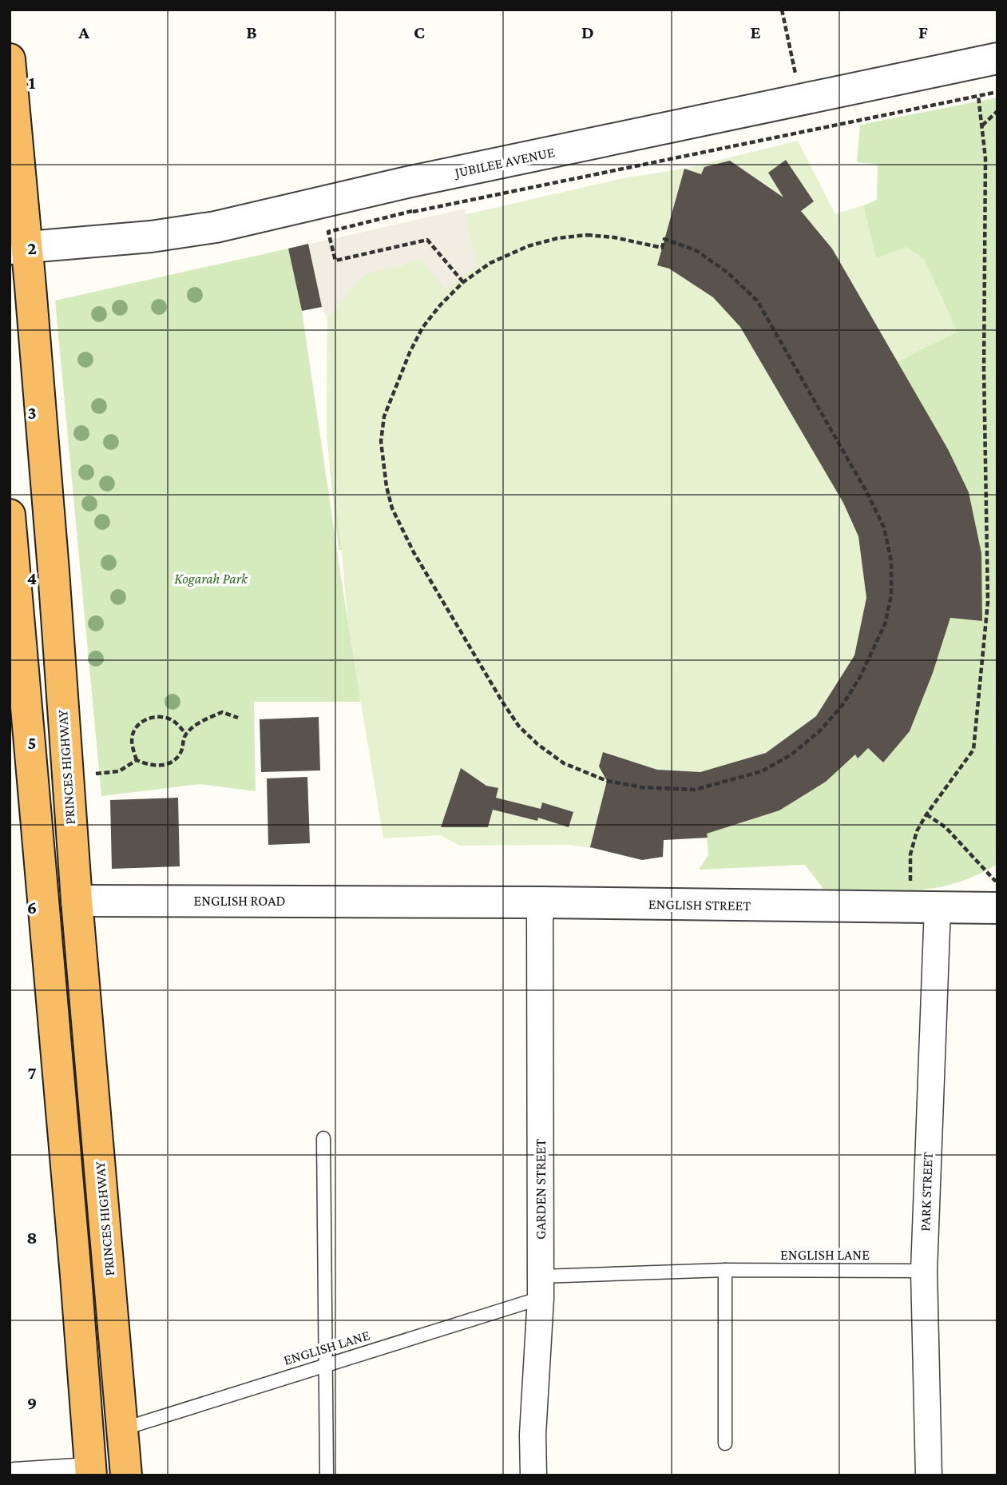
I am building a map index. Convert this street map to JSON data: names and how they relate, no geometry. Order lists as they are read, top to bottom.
{
  "streets": {
    "highway": ["PRINCES HIGHWAY"],
    "street": [
      "JUBILEE AVENUE",
      "ENGLISH ROAD",
      "ENGLISH STREET",
      "GARDEN STREET",
      "PARK STREET"
    ],
    "lane": ["ENGLISH LANE"]
  },
  "crossings": [
    ["JUBILEE AVENUE", "PRINCES HIGHWAY"],
    ["PRINCES HIGHWAY", "ENGLISH ROAD"],
    ["PRINCES HIGHWAY", "ENGLISH LANE"],
    ["ENGLISH ROAD", "ENGLISH STREET"],
    ["ENGLISH STREET", "GARDEN STREET"],
    ["ENGLISH STREET", "PARK STREET"],
    ["GARDEN STREET", "ENGLISH LANE"],
    ["PARK STREET", "ENGLISH LANE"]
  ],
  "parks": ["Kogarah Park"],
  "grid": {
    "columns": [
      "A",
      "B",
      "C",
      "D",
      "E",
      "F"
    ],
    "rows": [
      "1",
      "2",
      "3",
      "4",
      "5",
      "6",
      "7",
      "8",
      "9"
    ]
  }
}
